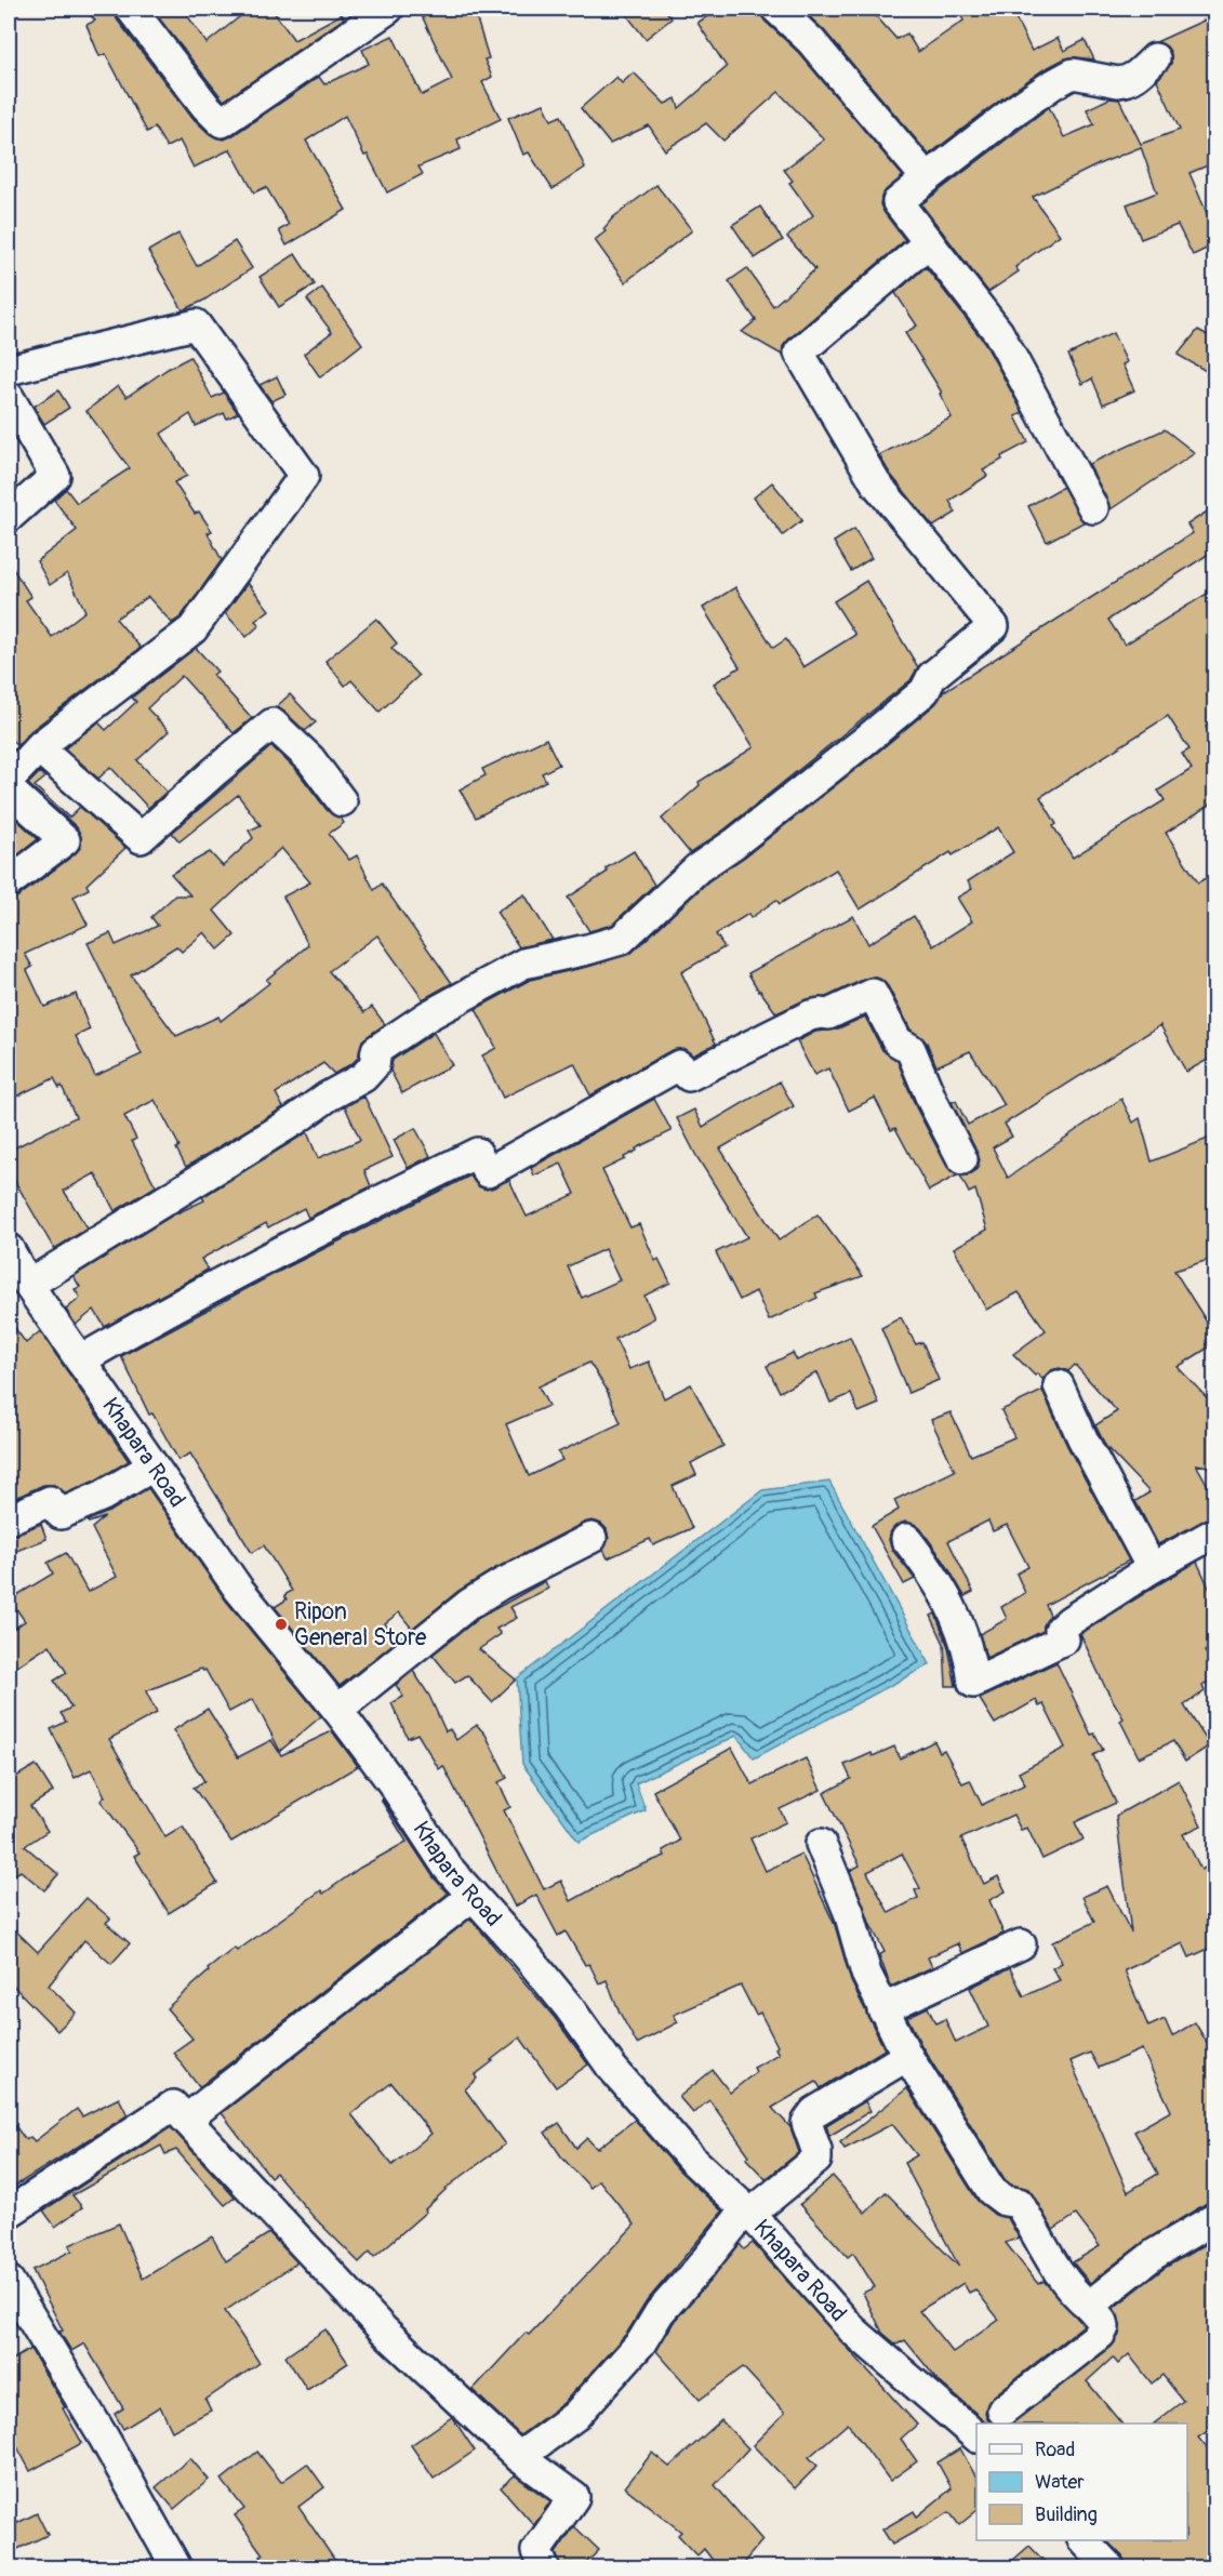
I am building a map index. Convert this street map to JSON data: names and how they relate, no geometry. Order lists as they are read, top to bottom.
{
  "streets": {
    "street": ["Khapara Road"]
  },
  "places": ["Ripon General Store"],
  "legend": ["Road", "Water", "Building"]
}
